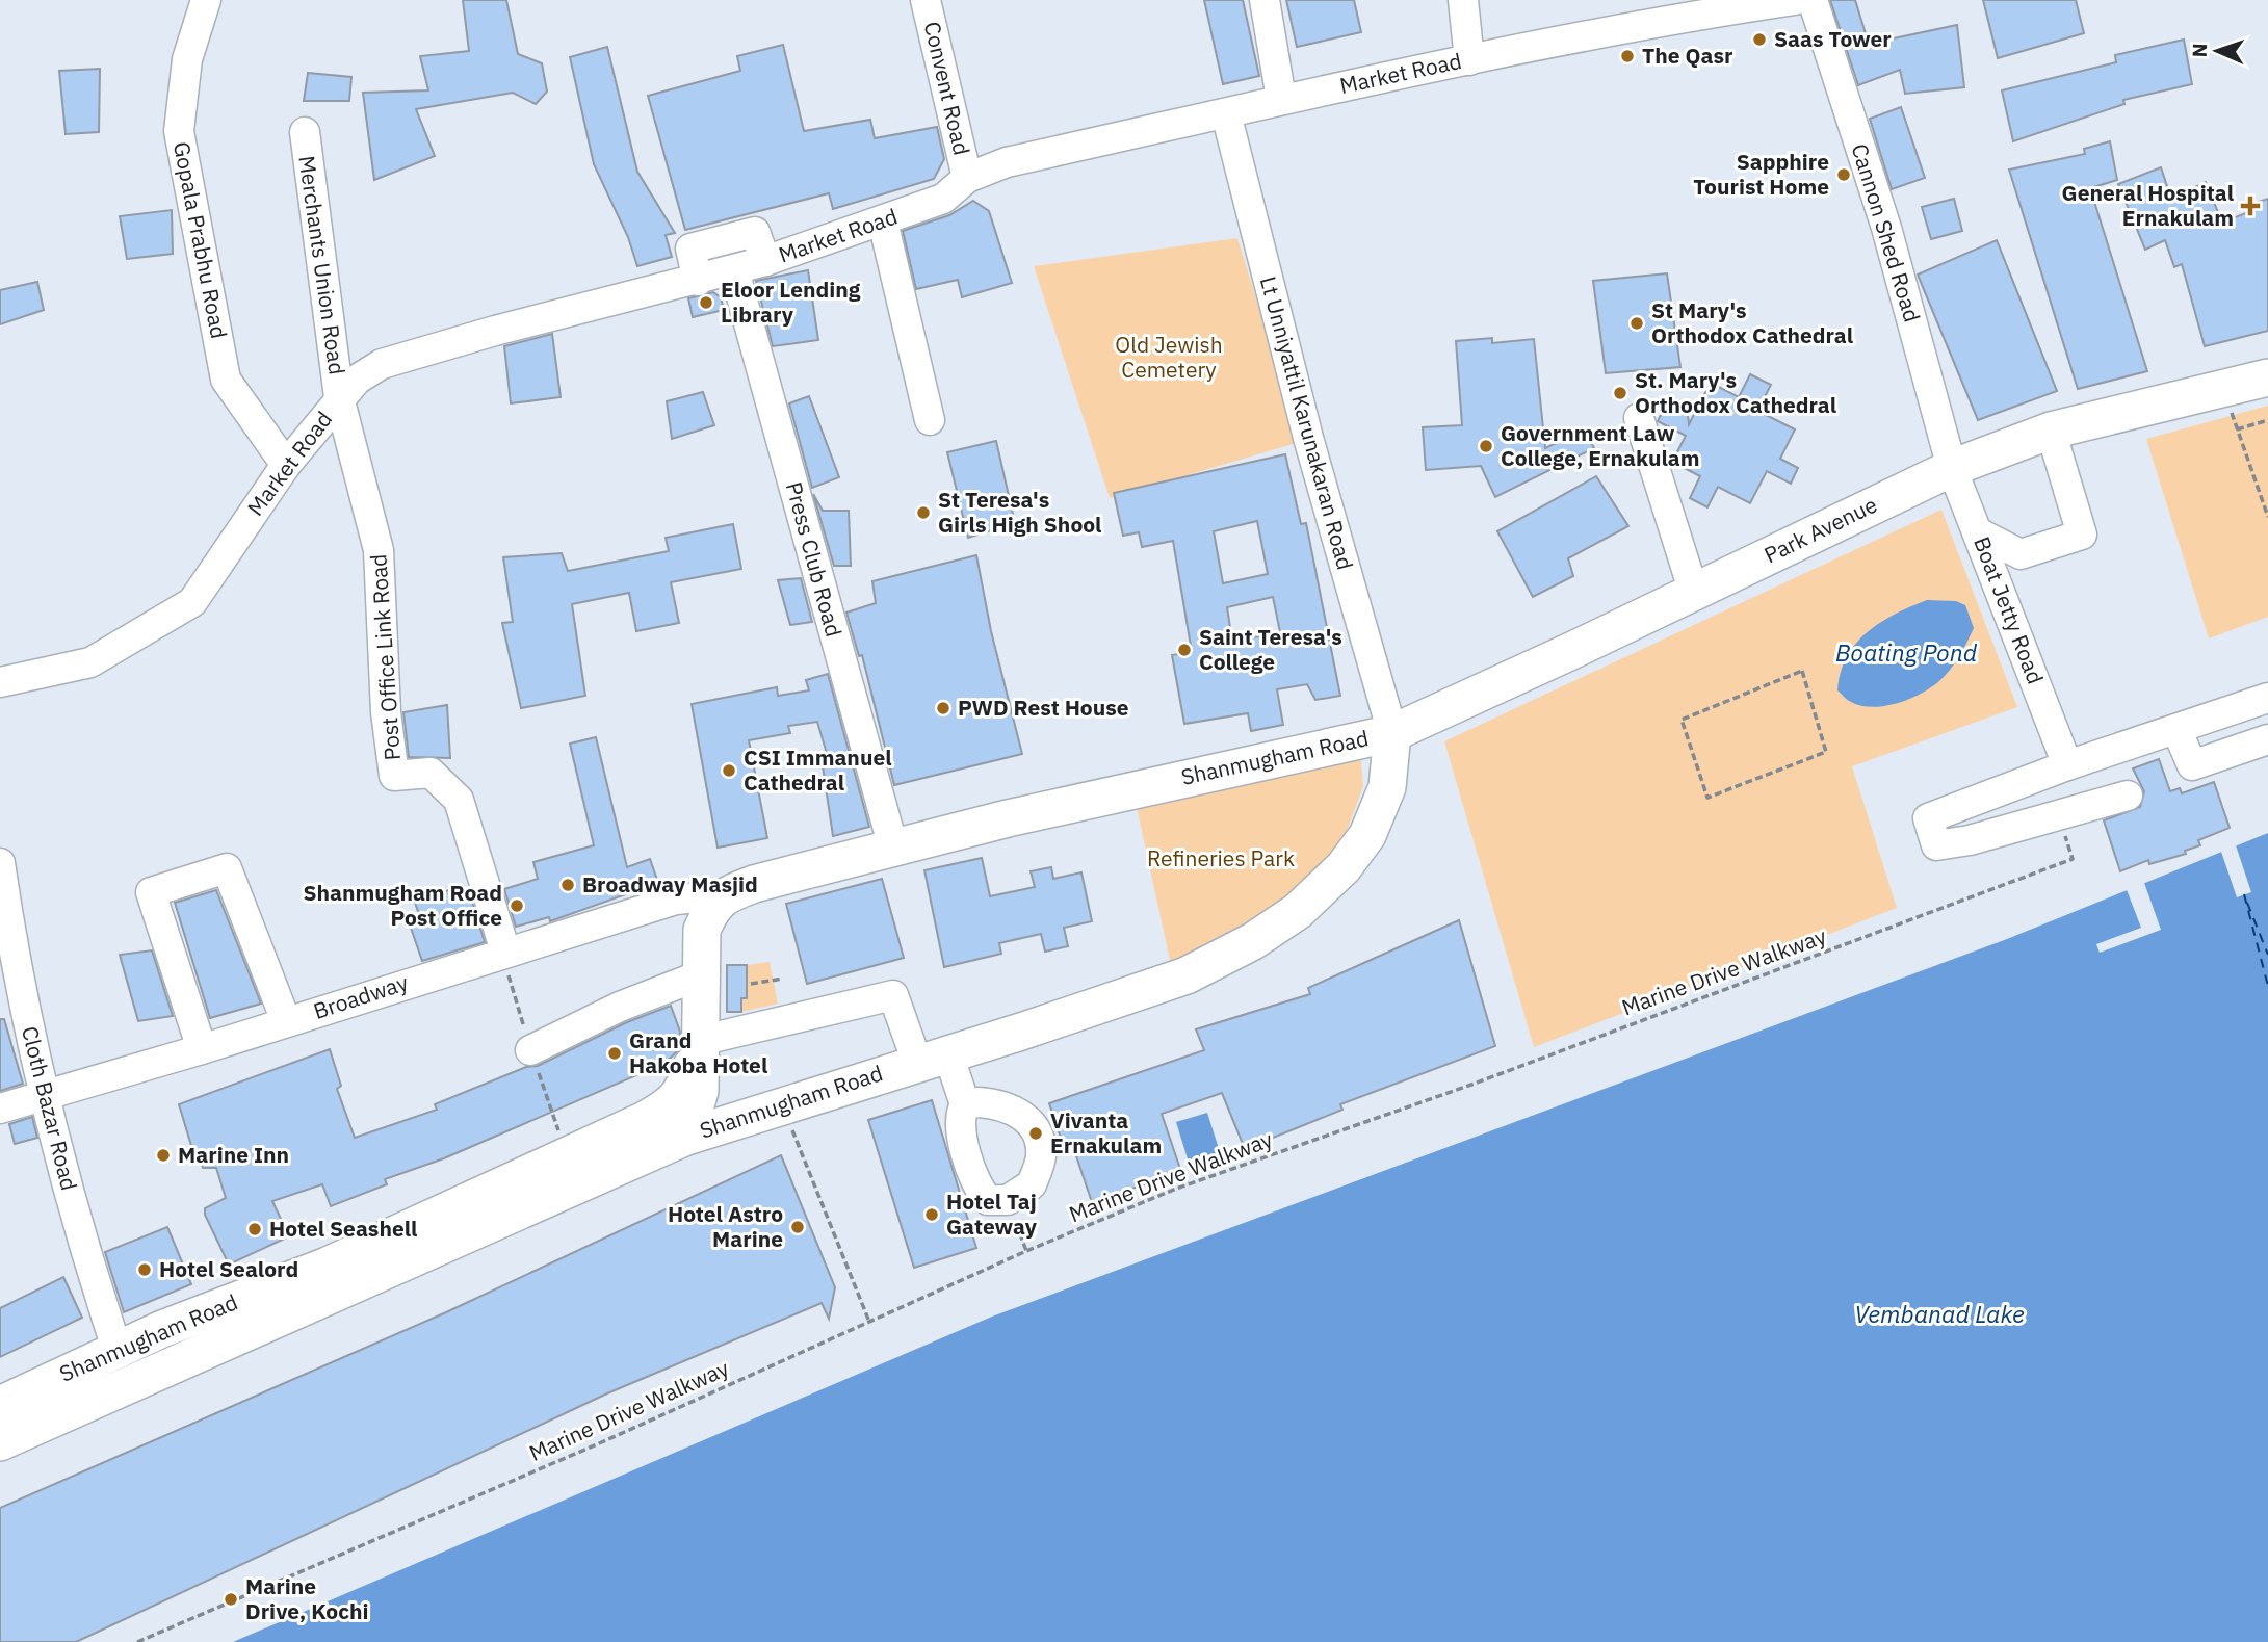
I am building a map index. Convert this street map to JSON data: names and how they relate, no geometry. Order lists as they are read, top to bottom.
{
  "streets": {
    "main road": ["Park Avenue", "Shanmugham Road"],
    "street": [
      "Market Road",
      "Convent Road",
      "Cannon Shed Road",
      "Gopala Prabhu Road",
      "Merchants Union Road",
      "Lt Unniyattil Karunakaran Road",
      "Press Club Road",
      "Boat Jetty Road",
      "Post Office Link Road",
      "Broadway",
      "Cloth Bazar Road"
    ],
    "path": ["Marine Drive Walkway"]
  },
  "crossings": [
    ["Market Road", "Convent Road"],
    ["Market Road", "Gopala Prabhu Road"],
    ["Market Road", "Merchants Union Road"],
    ["Market Road", "Lt Unniyattil Karunakaran Road"],
    ["Market Road", "Press Club Road"],
    ["Market Road", "Post Office Link Road"],
    ["Cannon Shed Road", "Park Avenue"],
    ["Cannon Shed Road", "Boat Jetty Road"],
    ["Merchants Union Road", "Post Office Link Road"],
    ["Lt Unniyattil Karunakaran Road", "Park Avenue"],
    ["Lt Unniyattil Karunakaran Road", "Shanmugham Road"],
    ["Park Avenue", "Boat Jetty Road"],
    ["Park Avenue", "Shanmugham Road"],
    ["Press Club Road", "Shanmugham Road"],
    ["Post Office Link Road", "Broadway"],
    ["Shanmugham Road", "Broadway"],
    ["Shanmugham Road", "Cloth Bazar Road"],
    ["Broadway", "Cloth Bazar Road"]
  ],
  "water": ["Boating Pond", "Vembanad Lake"],
  "parks": ["Old Jewish Cemetery", "Refineries Park"],
  "places": {
    "other": [
      "Saas Tower",
      "The Qasr",
      "Sapphire Tourist Home",
      "Eloor Lending Library",
      "St Mary's Orthodox Cathedral",
      "St. Mary's Orthodox Cathedral",
      "Government Law College, Ernakulam",
      "St Teresa's Girls High Shool",
      "Saint Teresa's College",
      "PWD Rest House",
      "CSI Immanuel Cathedral",
      "Broadway Masjid",
      "Shanmugham Road Post Office",
      "Grand Hakoba Hotel",
      "Vivanta Ernakulam",
      "Marine Inn",
      "Hotel Taj Gateway",
      "Hotel Astro Marine",
      "Hotel Seashell",
      "Hotel Sealord",
      "Marine Drive, Kochi"
    ],
    "health": ["General Hospital Ernakulam"]
  },
  "north": "left"
}
